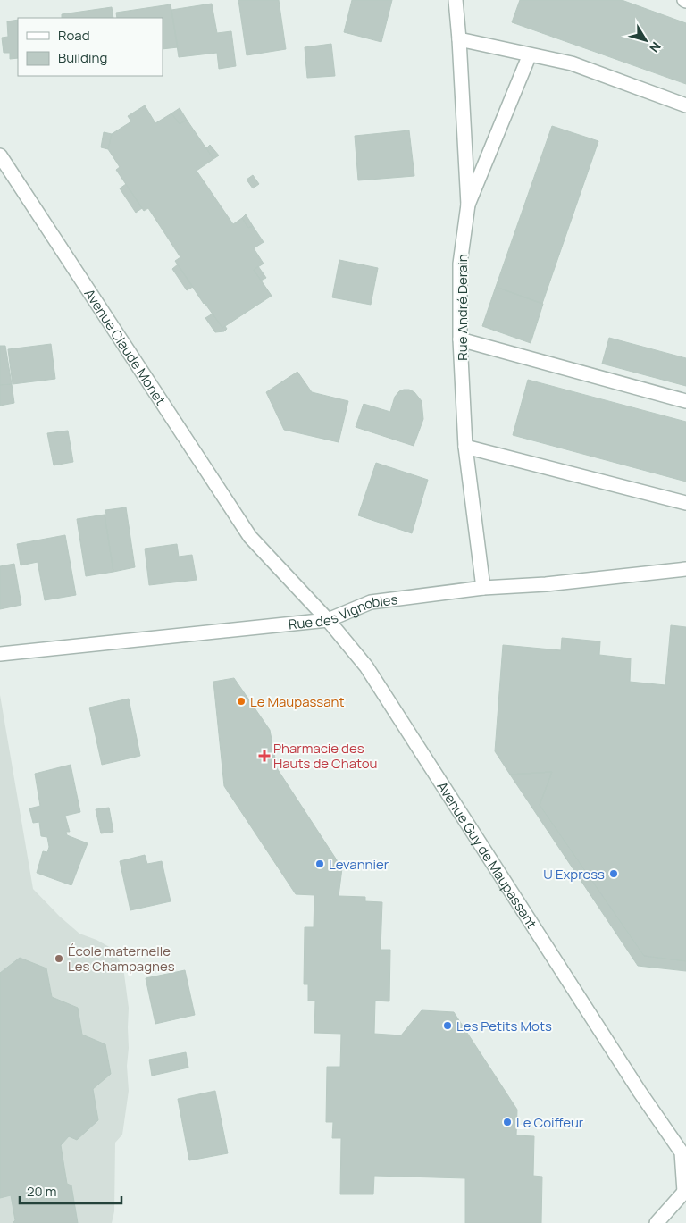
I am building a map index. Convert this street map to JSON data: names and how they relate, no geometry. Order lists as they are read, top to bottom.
{
  "streets": {
    "street": [
      "Rue André Derain",
      "Avenue Claude Monet",
      "Rue des Vignobles",
      "Avenue Guy de Maupassant"
    ]
  },
  "crossings": [
    ["Rue André Derain", "Rue des Vignobles"],
    ["Avenue Claude Monet", "Avenue Guy de Maupassant"],
    ["Rue des Vignobles", "Avenue Guy de Maupassant"]
  ],
  "places": {
    "other": [
      "Le Maupassant",
      "Levannier",
      "U Express",
      "École maternelle Les Champagnes",
      "Les Petits Mots",
      "Le Coiffeur"
    ],
    "health": ["Pharmacie des Hauts de Chatou"]
  },
  "legend": ["Road", "Building"],
  "scale_bar": "20 m",
  "north": "bottom right"
}
